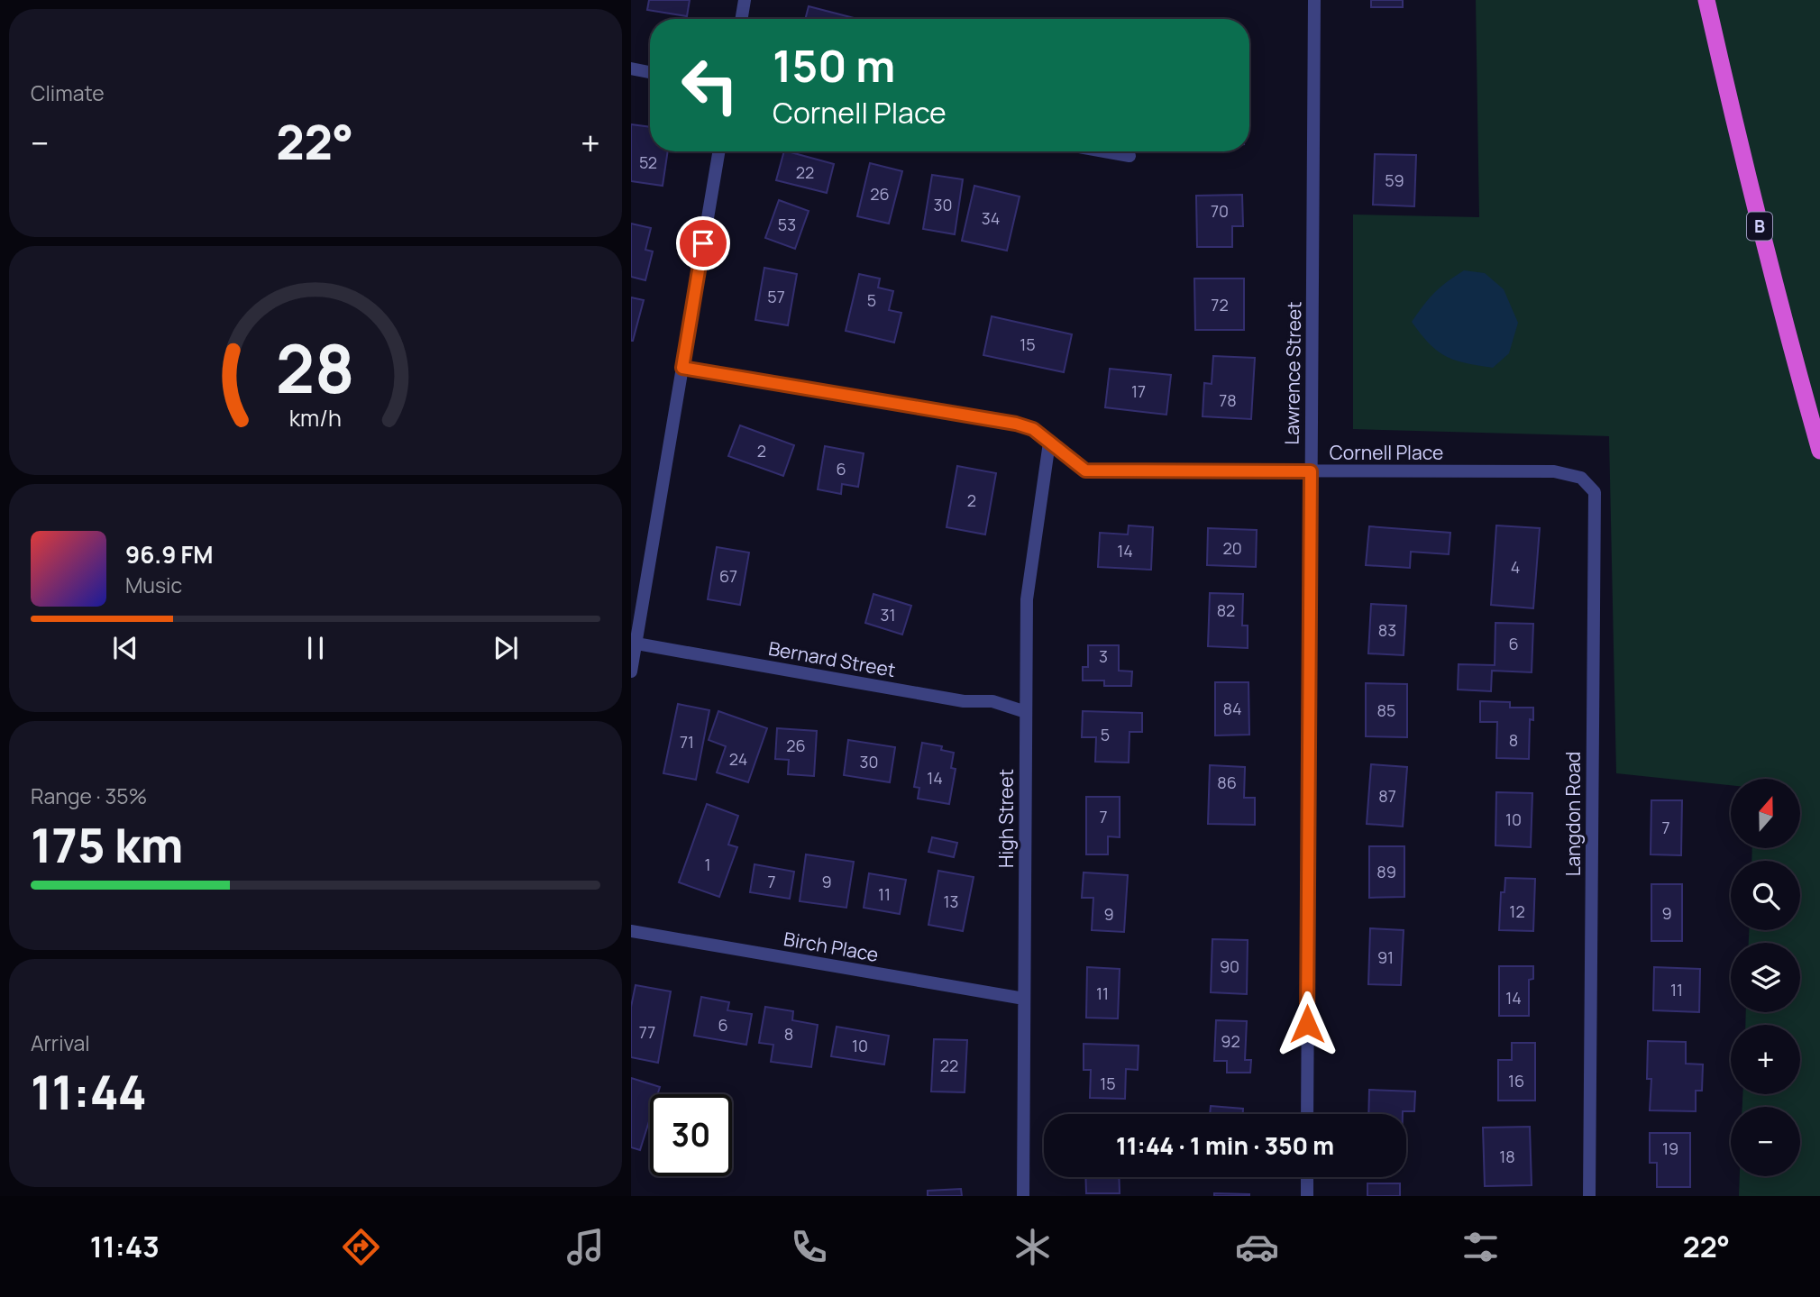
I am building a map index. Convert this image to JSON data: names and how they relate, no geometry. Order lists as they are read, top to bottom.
{
  "streets": {
    "highway": ["B"],
    "street": [
      "Lawrence Street",
      "Cornell Place",
      "Bernard Street",
      "Langdon Road",
      "High Street",
      "Birch Place"
    ]
  },
  "crossings": [
    ["Lawrence Street", "Cornell Place"],
    ["Cornell Place", "Langdon Road"],
    ["Cornell Place", "High Street"],
    ["Bernard Street", "High Street"],
    ["High Street", "Birch Place"]
  ],
  "house_numbers": [
    "52",
    "22",
    "59",
    "26",
    "30",
    "70",
    "34",
    "53",
    "57",
    "5",
    "72",
    "15",
    "17",
    "78",
    "2",
    "6",
    "2",
    "20",
    "14",
    "4",
    "67",
    "82",
    "31",
    "83",
    "6",
    "3",
    "84",
    "85",
    "5",
    "8",
    "71",
    "26",
    "24",
    "30",
    "14",
    "86",
    "87",
    "7",
    "10",
    "7",
    "1",
    "89",
    "7",
    "9",
    "11",
    "13",
    "12",
    "9",
    "9",
    "91",
    "90",
    "11",
    "11",
    "14",
    "6",
    "77",
    "8",
    "92",
    "10",
    "22",
    "16",
    "15",
    "19",
    "18"
  ],
  "north": "top",
  "page": {
    "tile": [
      "Climate",
      ["Range · 35%", "175 km"],
      ["Arrival", "11:44"]
    ],
    "turn": ["150 m", "Cornell Place"],
    "heat": ["−", "22°", "+"],
    "song": ["96.9 FM", "Music"],
    "map_buttons": ["+", "−"],
    "limit": "30",
    "trip": "11:44 · 1 min · 350 m",
    "tabs": ["11:43", "22°"],
    "gauge": ["28", "km/h"]
  }
}
